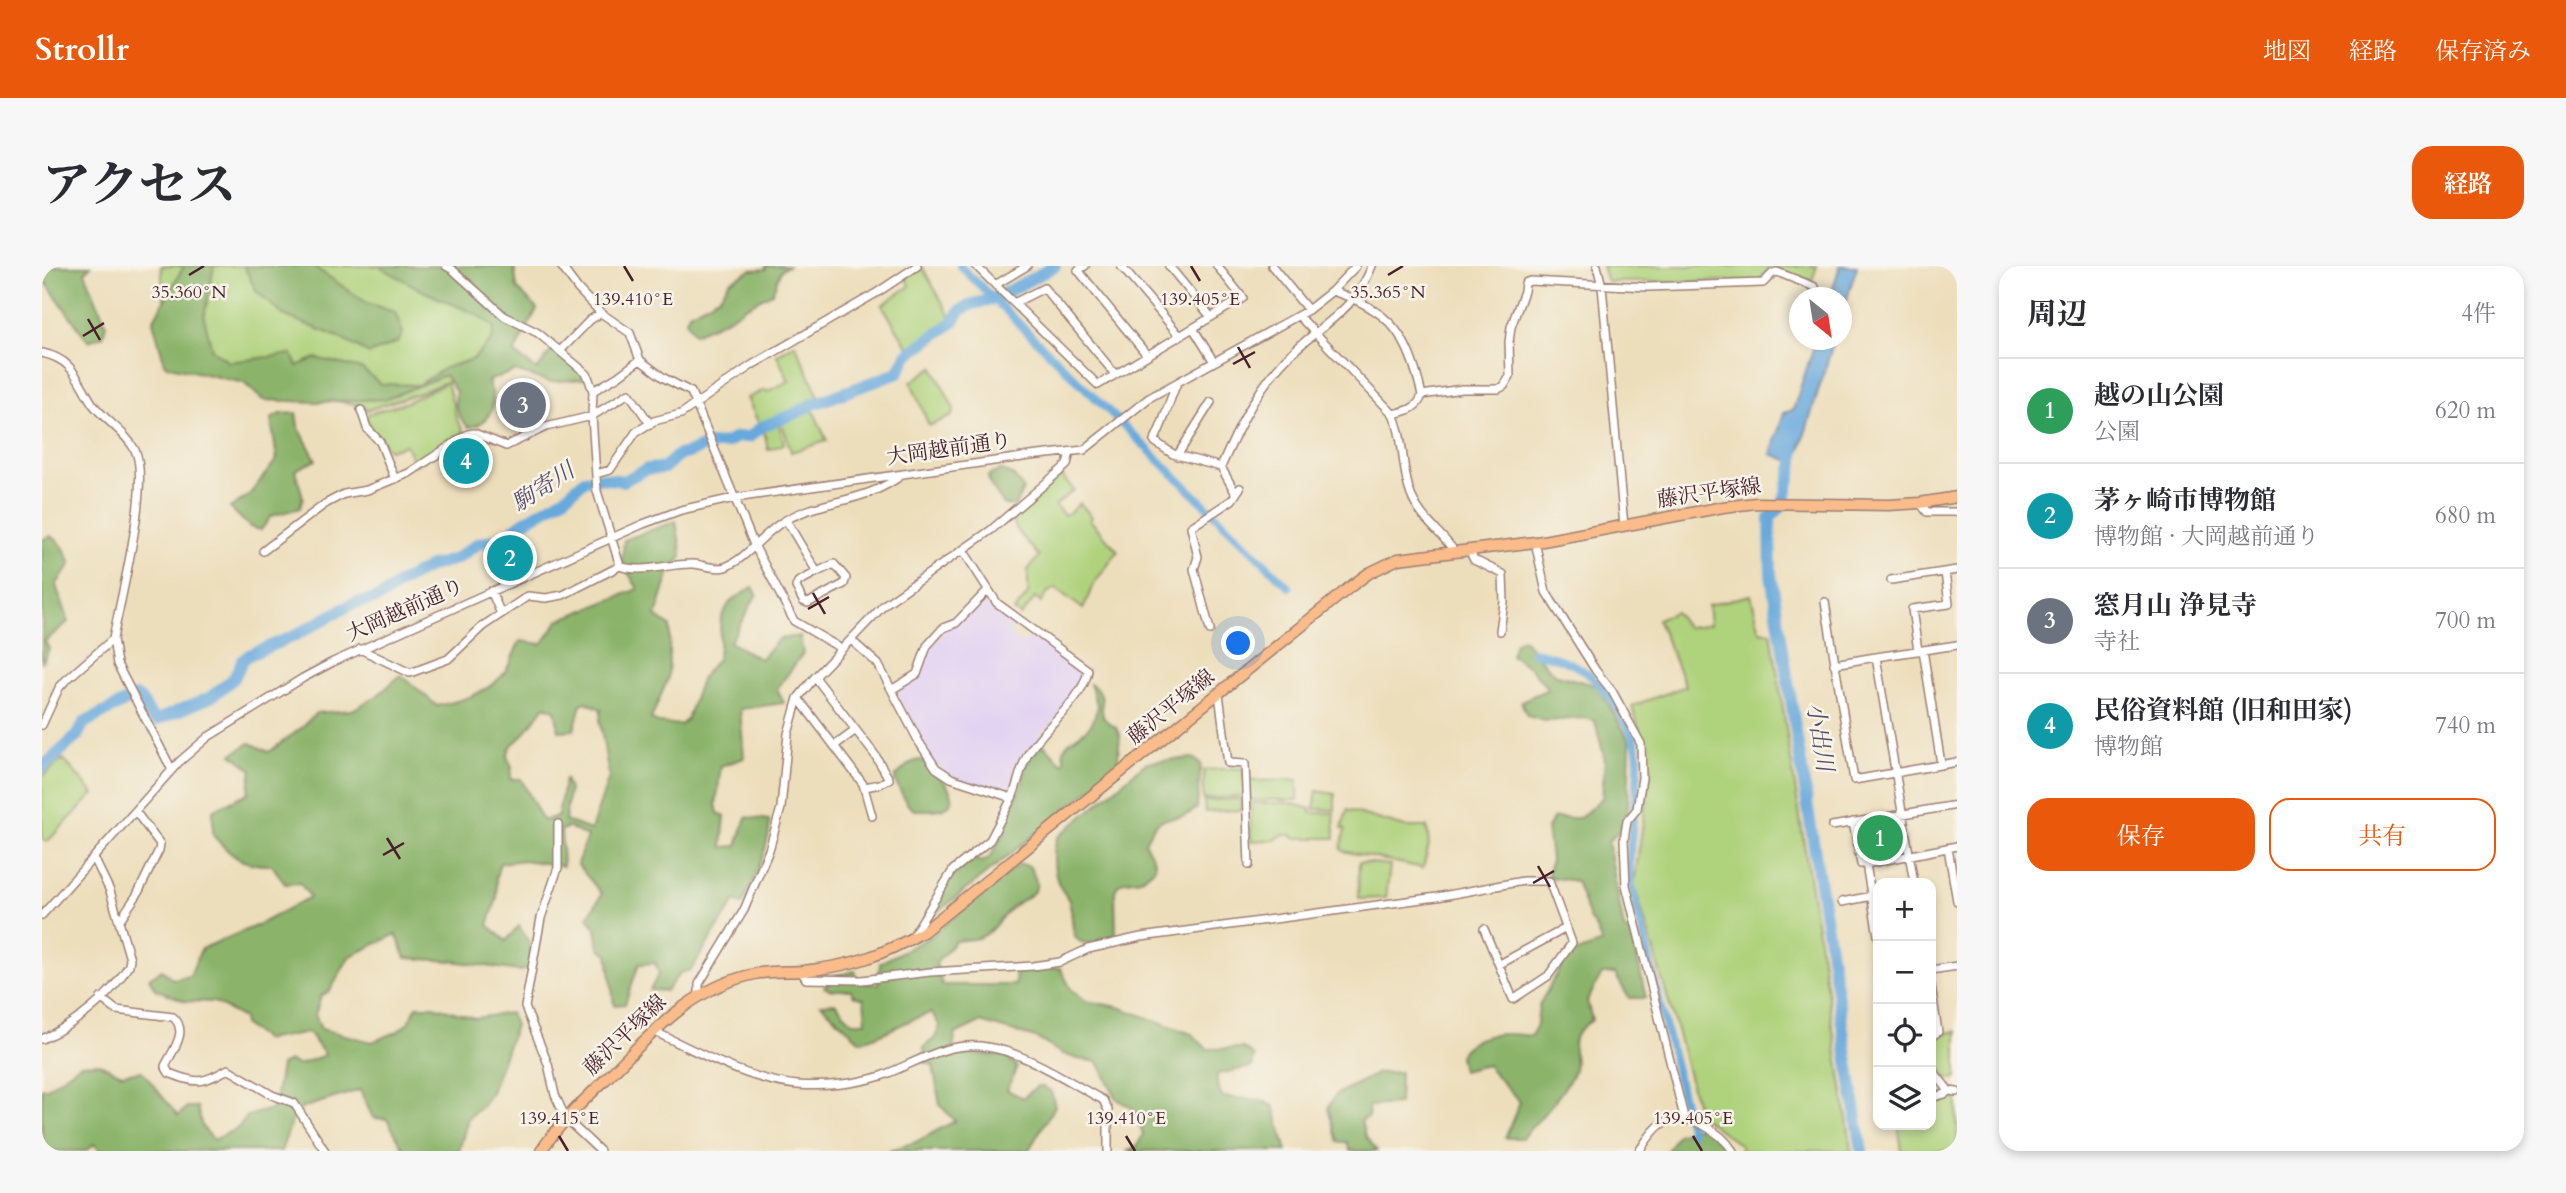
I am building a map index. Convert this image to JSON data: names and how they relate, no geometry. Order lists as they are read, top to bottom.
{
  "streets": {
    "main road": ["藤沢平塚線"],
    "street": ["大岡越前通り"]
  },
  "water": ["駒寄川", "小出川"],
  "north": "bottom right",
  "page": {
    "header": "Strollr",
    "nav": ["地図", "経路", "保存済み"],
    "title": "アクセス",
    "buttons": [
      "経路",
      ["保存", "共有"]
    ],
    "heading": ["周辺", "4件"],
    "list": [
      {
        "mark": "1",
        "name": "越の山公園",
        "note": "公園",
        "value": "620 m"
      },
      {
        "mark": "2",
        "name": "茅ヶ崎市博物館",
        "note": "博物館 · 大岡越前通り",
        "value": "680 m"
      },
      {
        "mark": "3",
        "name": "窓月山 浄見寺",
        "note": "寺社",
        "value": "700 m"
      },
      {
        "mark": "4",
        "name": "民俗資料館 (旧和田家)",
        "note": "博物館",
        "value": "740 m"
      }
    ],
    "pins": [
      "3",
      "4",
      "2",
      "1"
    ],
    "map_buttons": ["+", "−"]
  },
  "coordinates": [
    "35.360°N",
    "35.365°N",
    "139.410°E",
    "139.405°E",
    "139.415°E"
  ]
}
